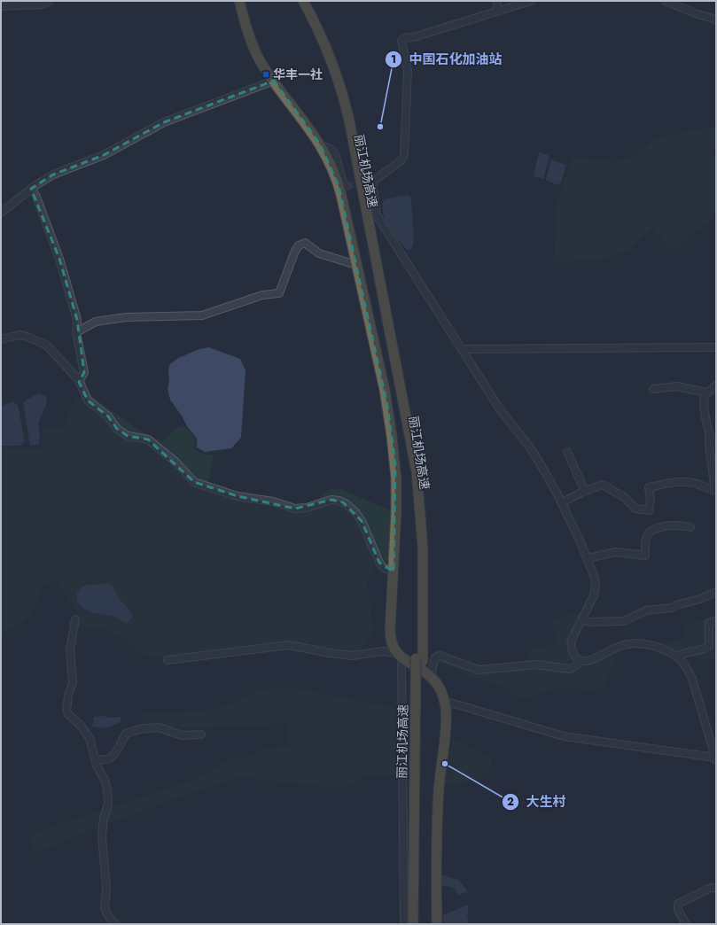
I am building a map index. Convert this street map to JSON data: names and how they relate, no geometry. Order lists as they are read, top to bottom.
{
  "streets": {
    "highway": ["丽江机场高速"]
  },
  "places": {
    "transit": ["华丰一社"],
    "other": ["中国石化加油站", "大生村"]
  }
}
